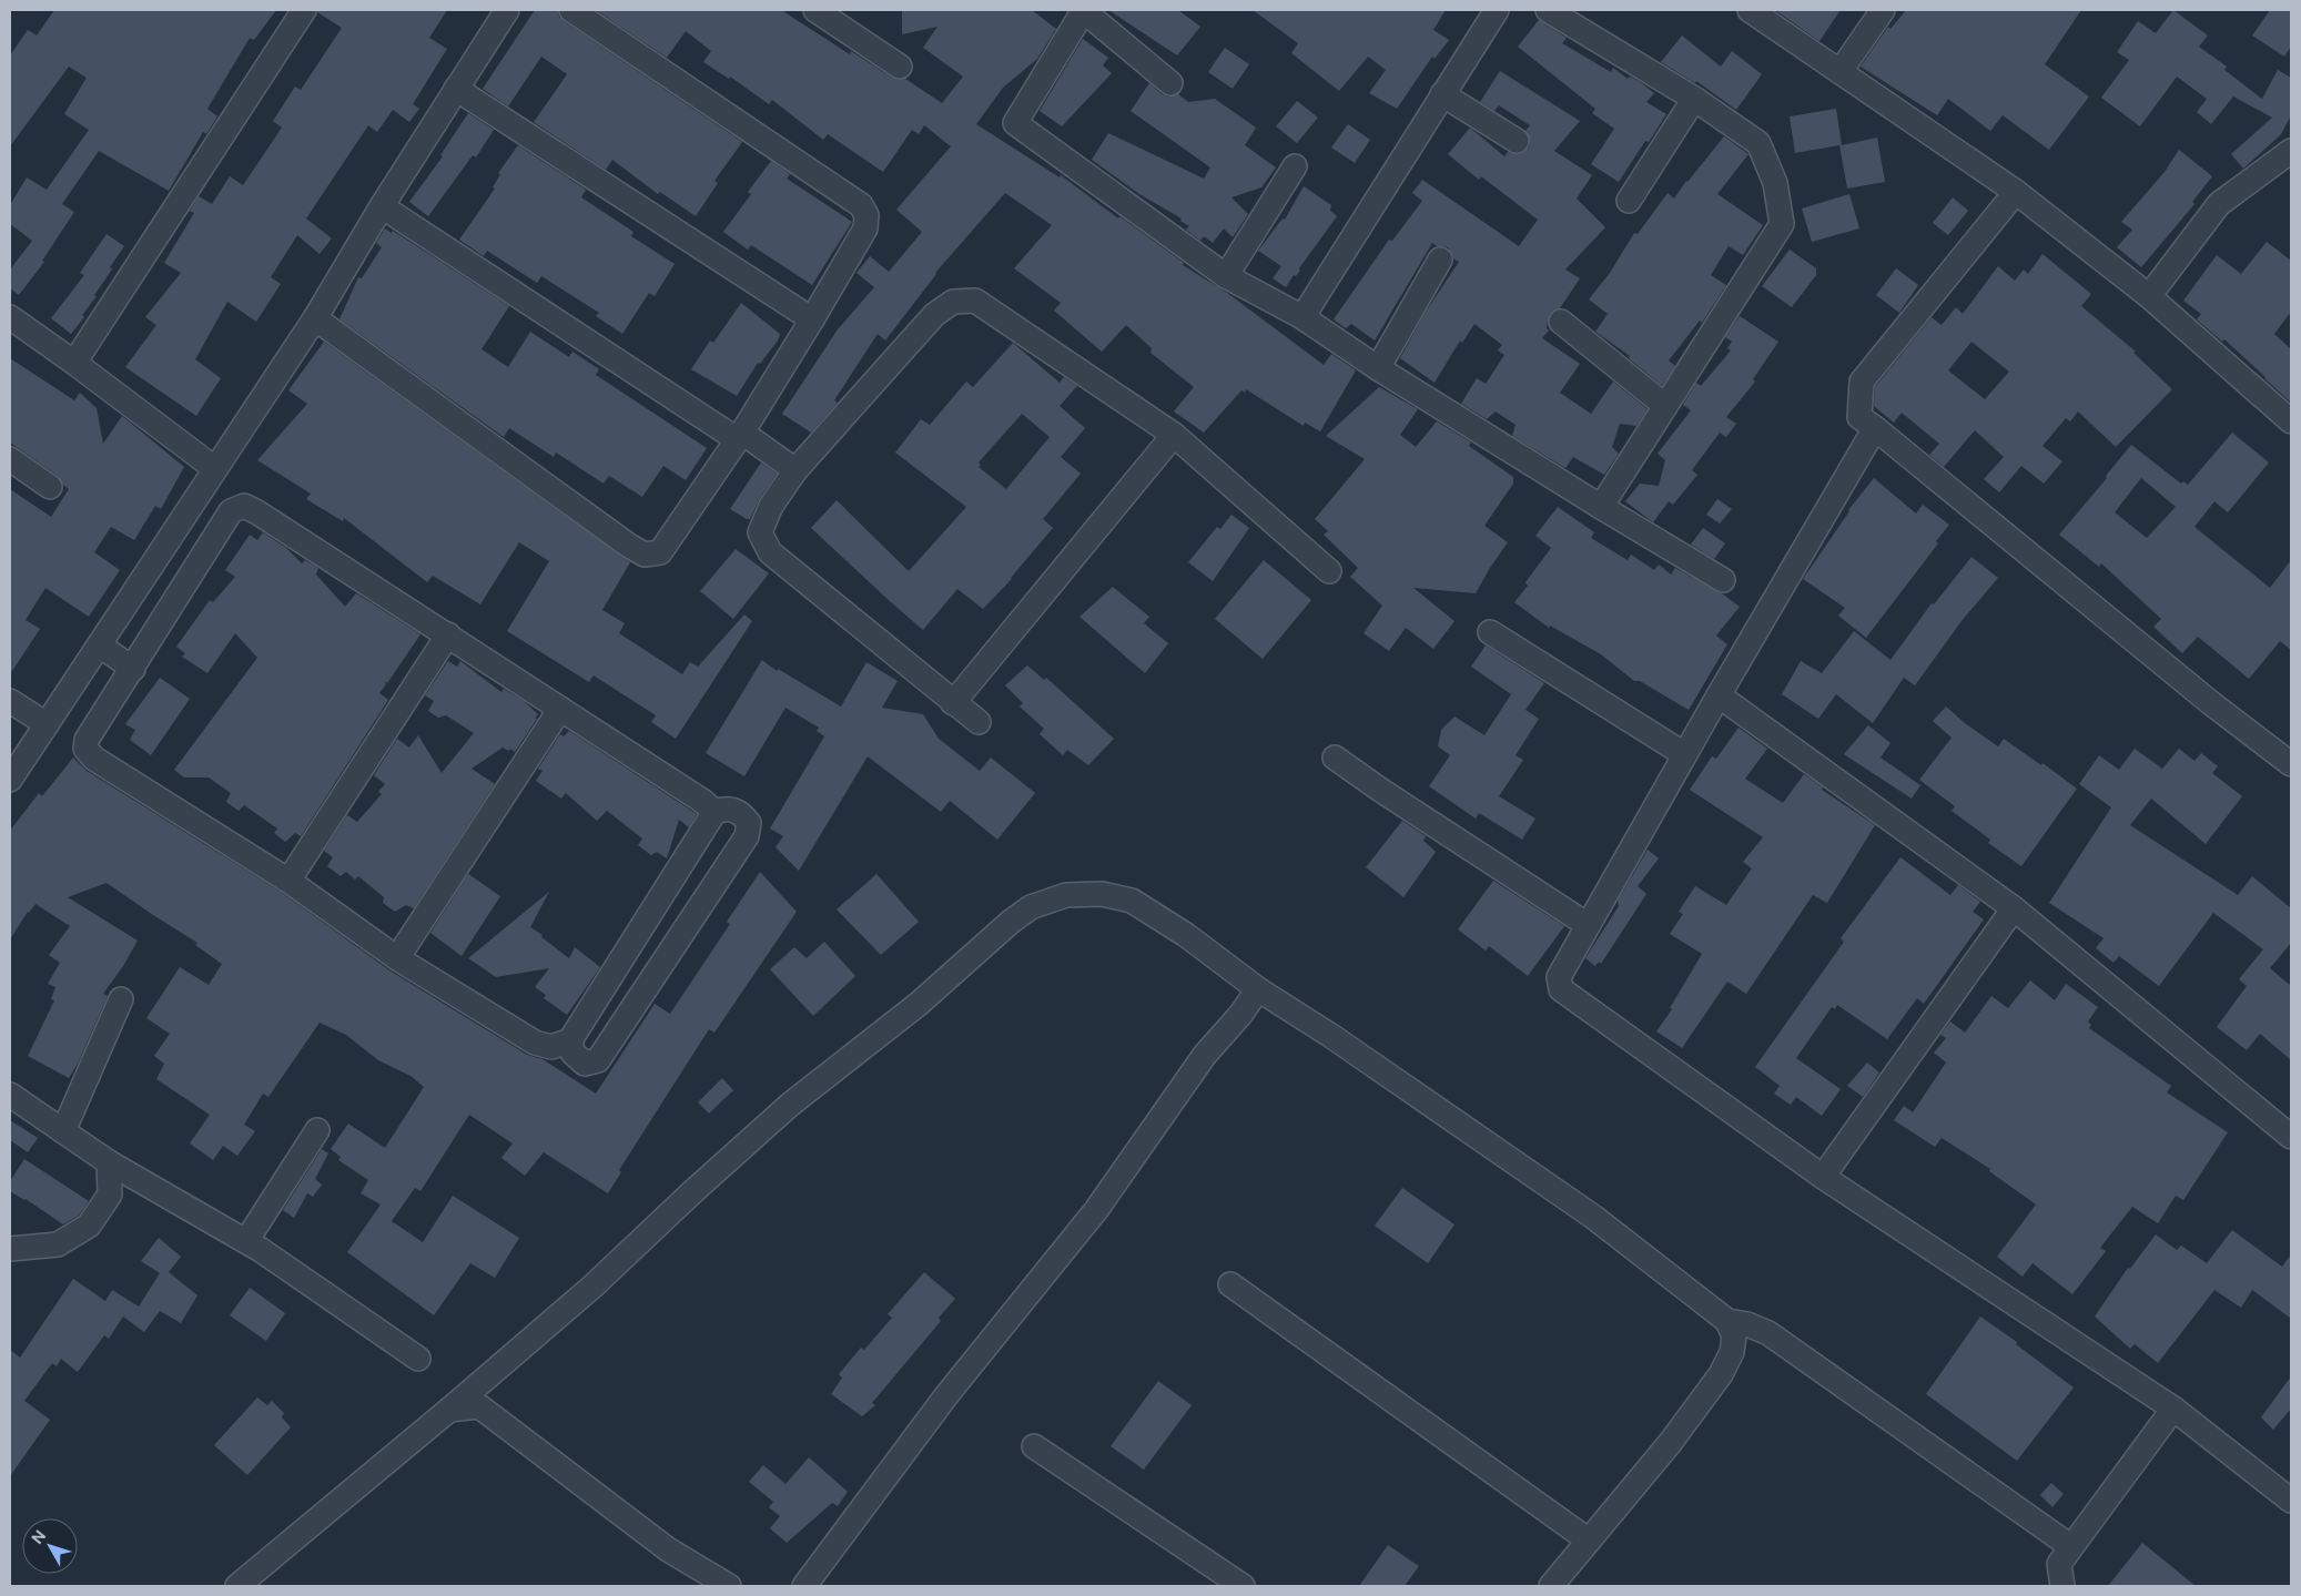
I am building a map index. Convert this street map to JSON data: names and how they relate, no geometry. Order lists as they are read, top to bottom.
{
  "north": "top left"
}
